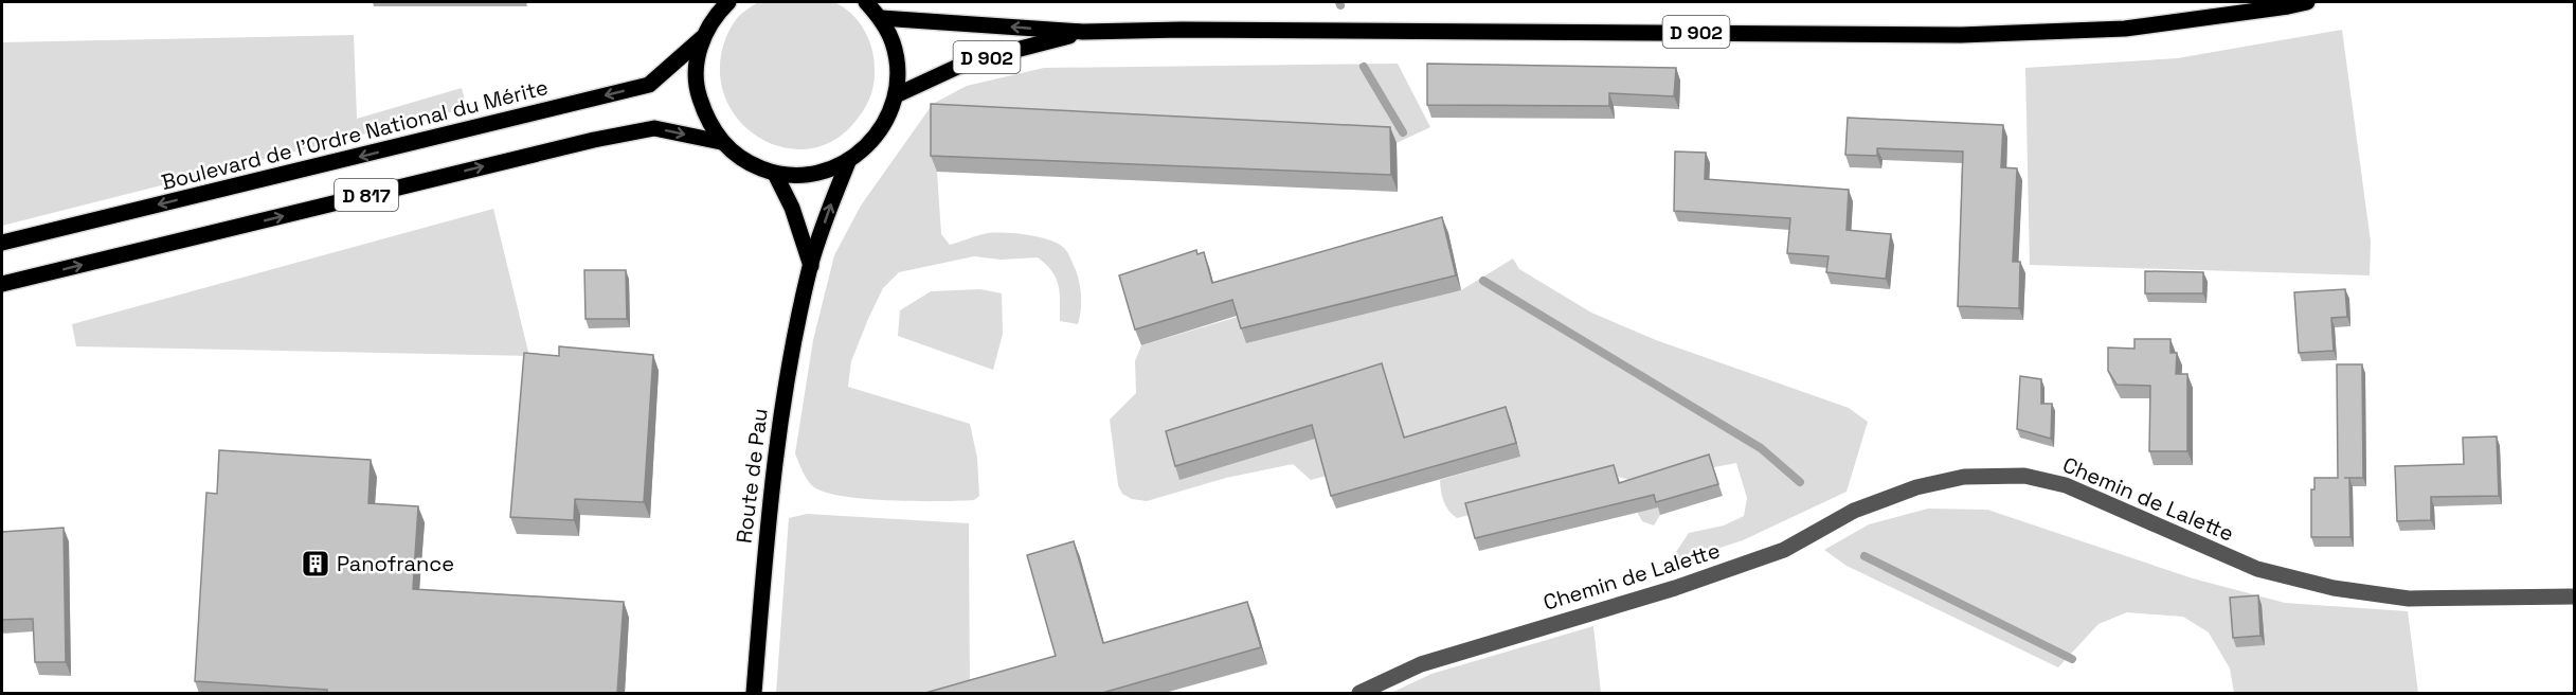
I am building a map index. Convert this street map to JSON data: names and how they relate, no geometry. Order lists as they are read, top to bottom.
{
  "streets": {
    "main road": [
      "D 902",
      "Boulevard de l'Ordre National du Mérite",
      "D 817",
      "Route de Pau"
    ],
    "street": ["Chemin de Lalette"]
  },
  "crossings": [
    ["D 902", "Route de Pau"],
    ["Boulevard de l'Ordre National du Mérite", "Route de Pau"],
    ["D 817", "Route de Pau"]
  ],
  "places": {
    "building": ["Panofrance"]
  }
}
